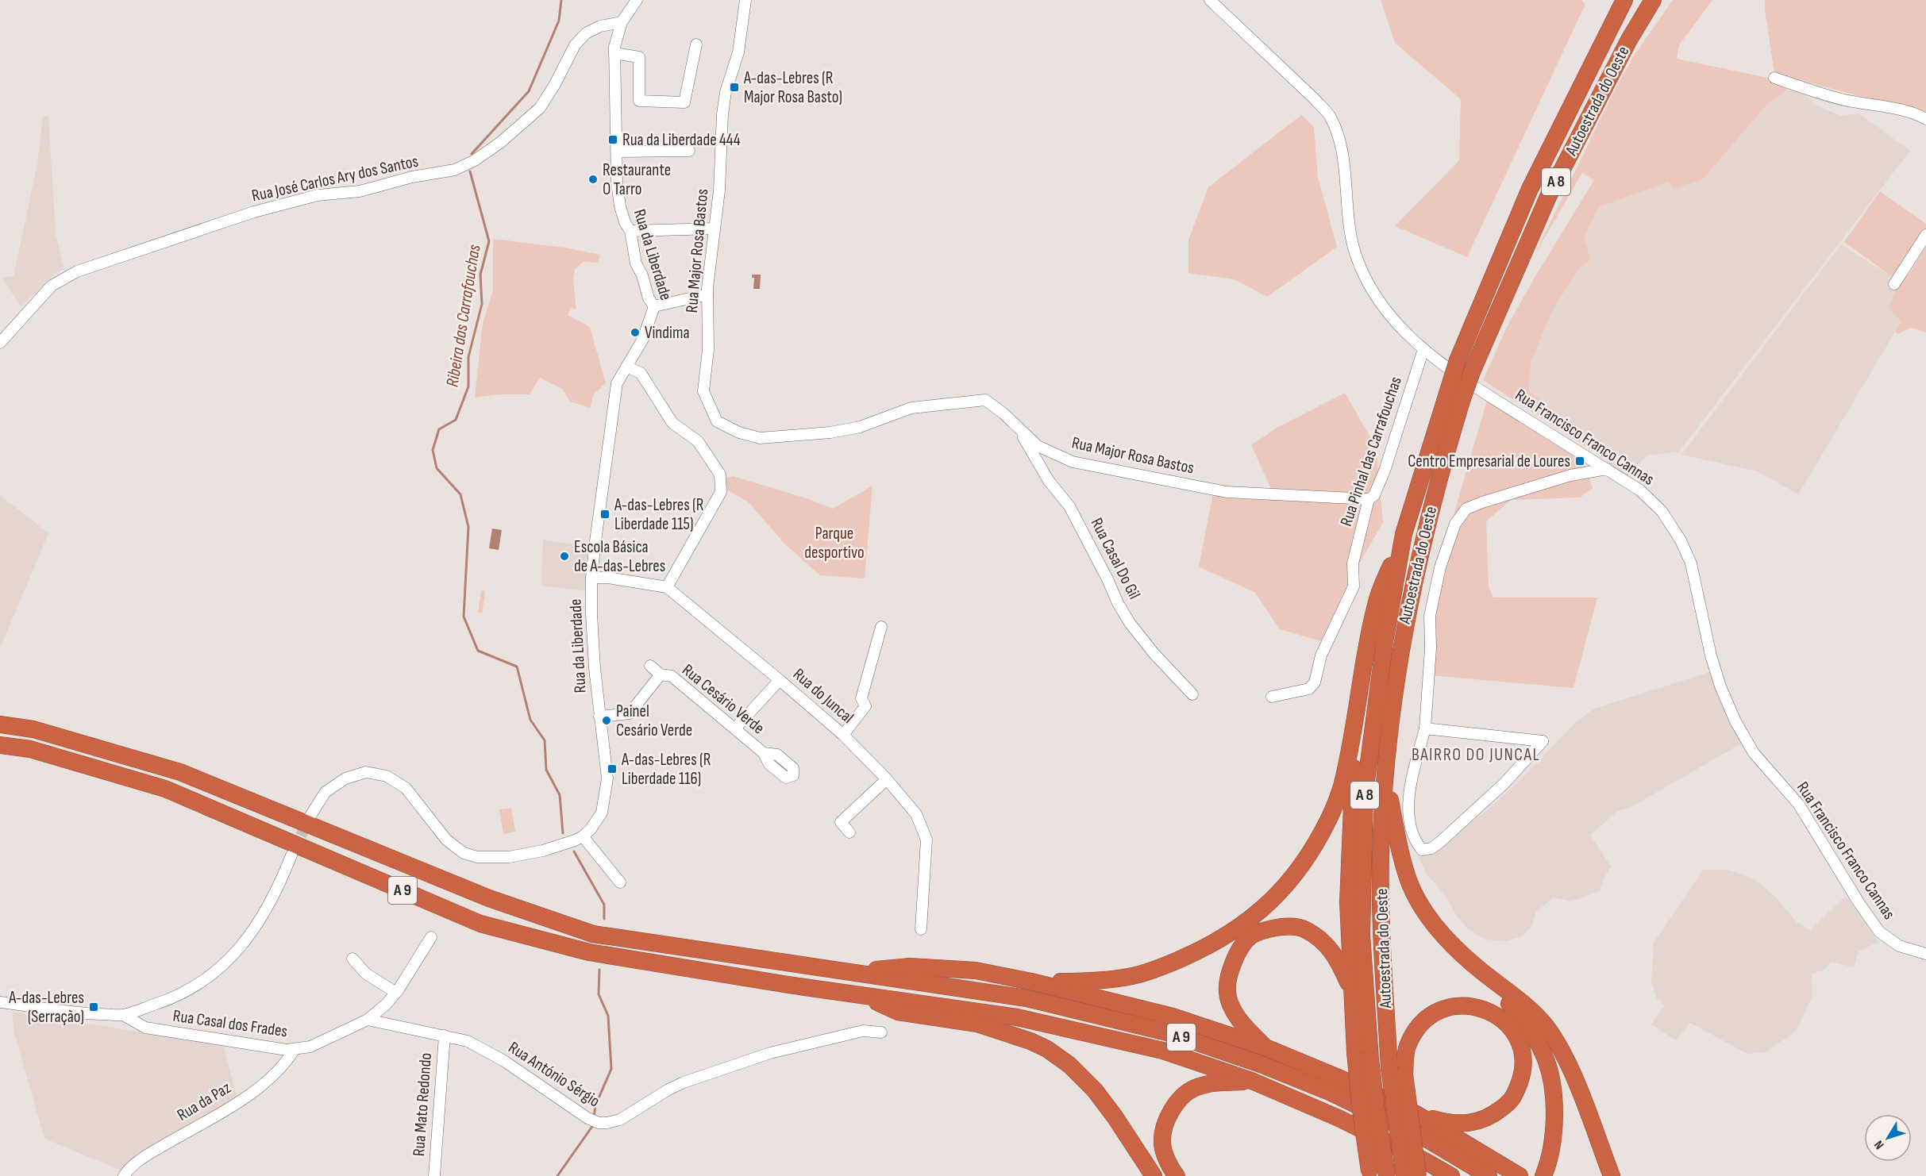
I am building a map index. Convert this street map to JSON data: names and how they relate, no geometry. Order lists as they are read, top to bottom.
{
  "streets": {
    "highway": ["Autoestrada do Oeste", "A 8", "A 9"],
    "street": [
      "Rua José Carlos Ary dos Santos",
      "Rua Major Rosa Bastos",
      "Rua da Liberdade",
      "Rua Francisco Franco Cannas",
      "Rua Pinhal das Carrafouchas",
      "Rua Casal Do Gil",
      "Rua do Juncal",
      "Rua Cesário Verde",
      "Rua Casal dos Frades",
      "Rua António Sérgio",
      "Rua da Paz",
      "Rua Mato Redondo"
    ]
  },
  "crossings": [
    ["Rua José Carlos Ary dos Santos", "Rua da Liberdade"],
    ["Rua Major Rosa Bastos", "Rua Pinhal das Carrafouchas"],
    ["Rua Major Rosa Bastos", "Rua Casal Do Gil"],
    ["Rua da Liberdade", "Rua Cesário Verde"],
    ["Rua Francisco Franco Cannas", "Rua Pinhal das Carrafouchas"],
    ["Rua Casal dos Frades", "Rua António Sérgio"],
    ["Rua Casal dos Frades", "Rua da Paz"],
    ["Rua António Sérgio", "Rua Mato Redondo"]
  ],
  "districts": ["BAIRRO DO JUNCAL"],
  "water": ["Ribeira das Carrafouchas"],
  "parks": ["Parque desportivo"],
  "places": {
    "transit": [
      "A-das-Lebres (R Major Rosa Basto)",
      "Rua da Liberdade 444",
      "Centro Empresarial de Loures",
      "A-das-Lebres (R Liberdade 115)",
      "A-das-Lebres (R Liberdade 116)",
      "A-das-Lebres (Serração)"
    ],
    "other": [
      "Restaurante O Tarro",
      "Vindima",
      "Escola Básica de A-das-Lebres",
      "Painel Cesário Verde"
    ]
  },
  "north": "bottom left"
}
